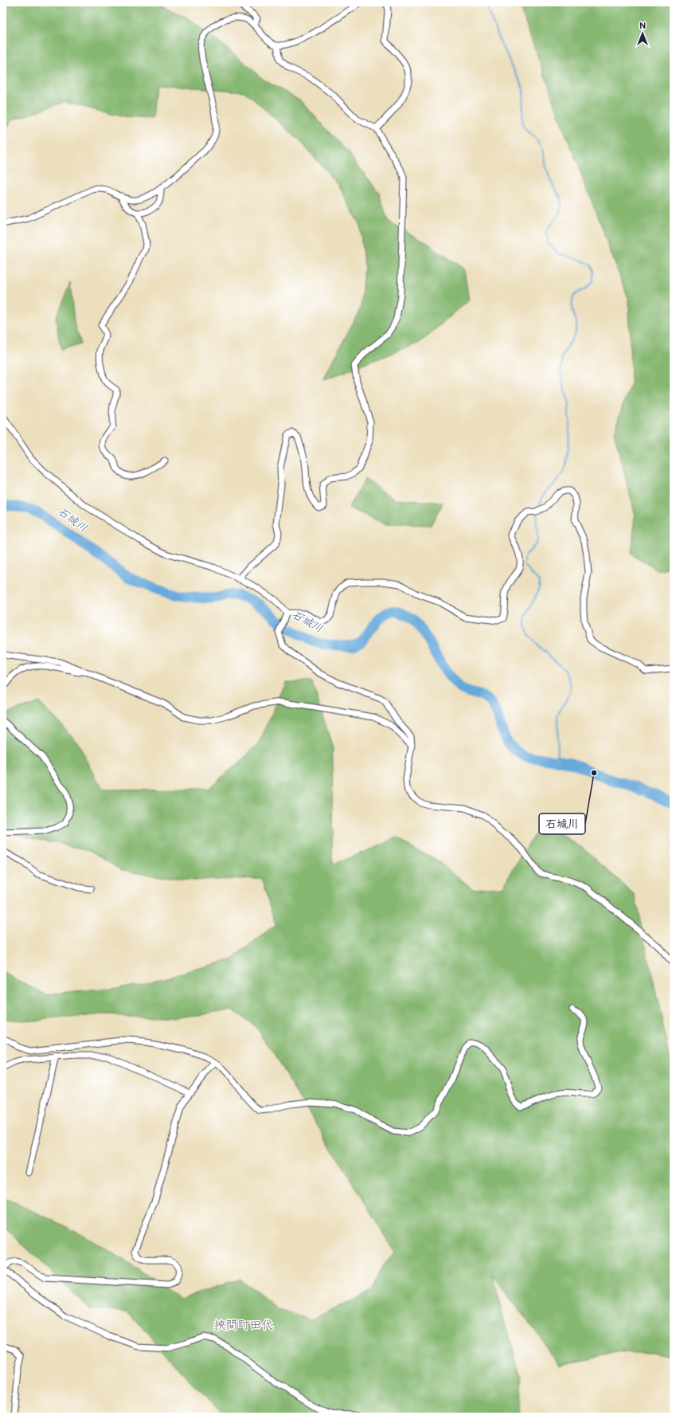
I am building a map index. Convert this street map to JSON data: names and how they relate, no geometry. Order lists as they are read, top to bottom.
{
  "districts": ["挾間町田代"],
  "water": ["石城川"],
  "places": ["石城川"],
  "north": "top"
}
